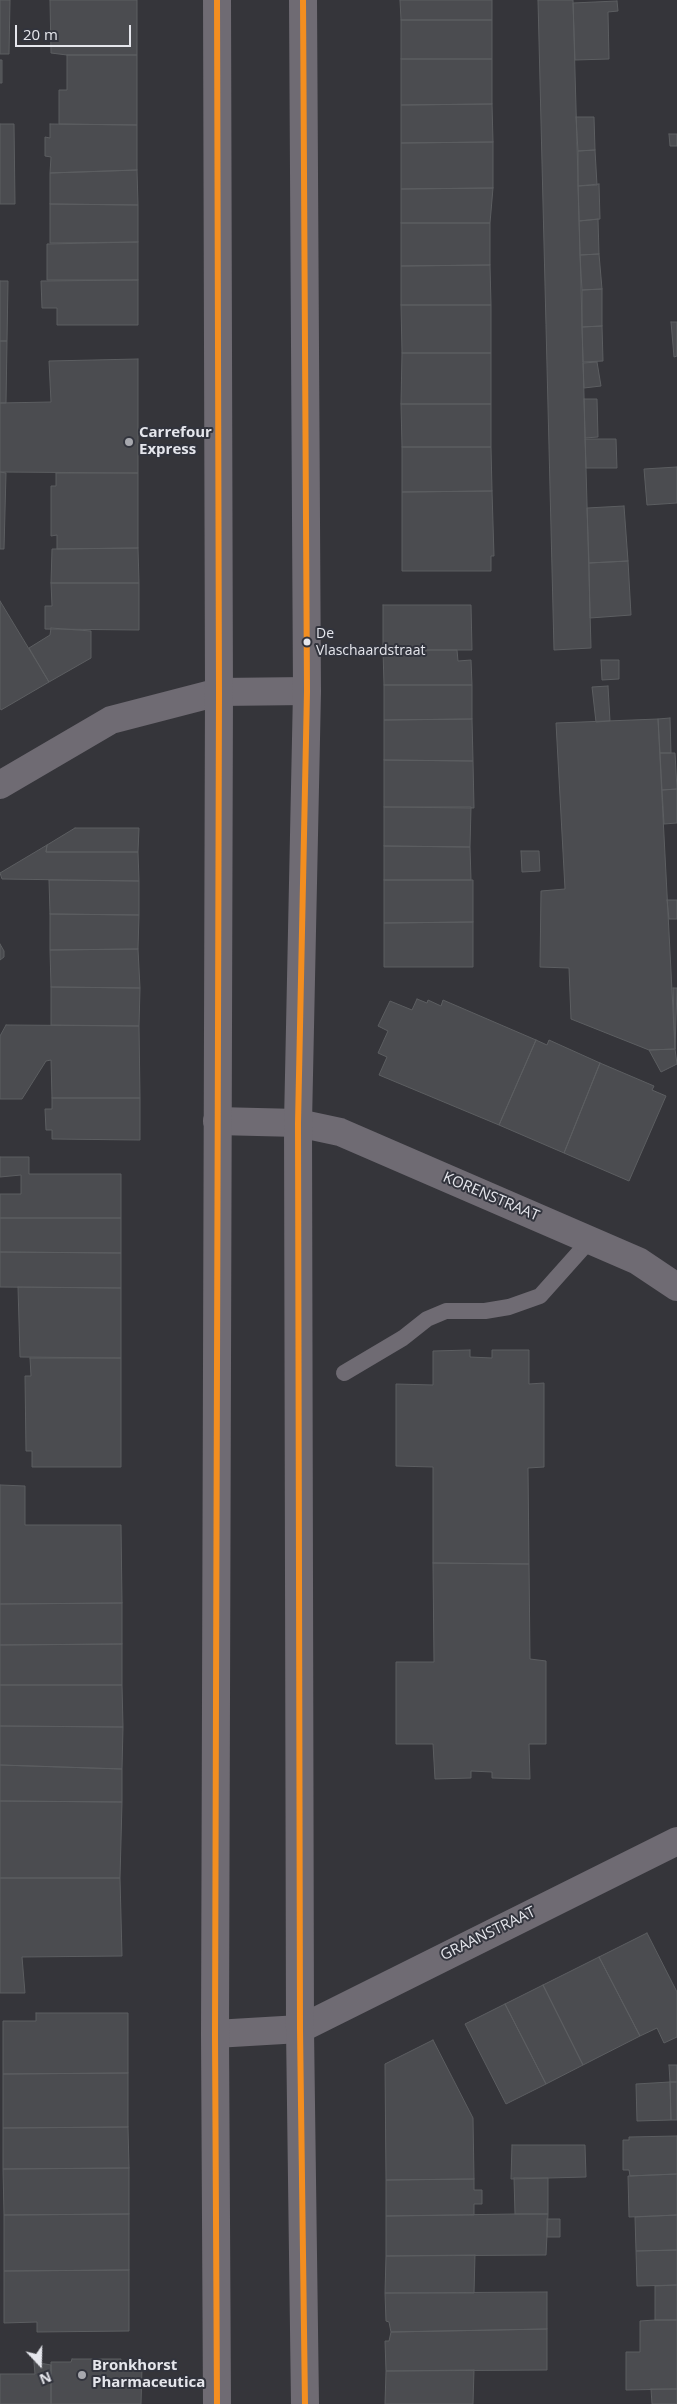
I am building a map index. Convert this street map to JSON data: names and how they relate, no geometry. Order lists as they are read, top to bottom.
{
  "streets": {
    "street": ["KORENSTRAAT", "GRAANSTRAAT"]
  },
  "places": ["Carrefour Express", "De Vlaschaardstraat", "Bronkhorst Pharmaceutica"],
  "scale_bar": "20 m",
  "north": "bottom"
}
